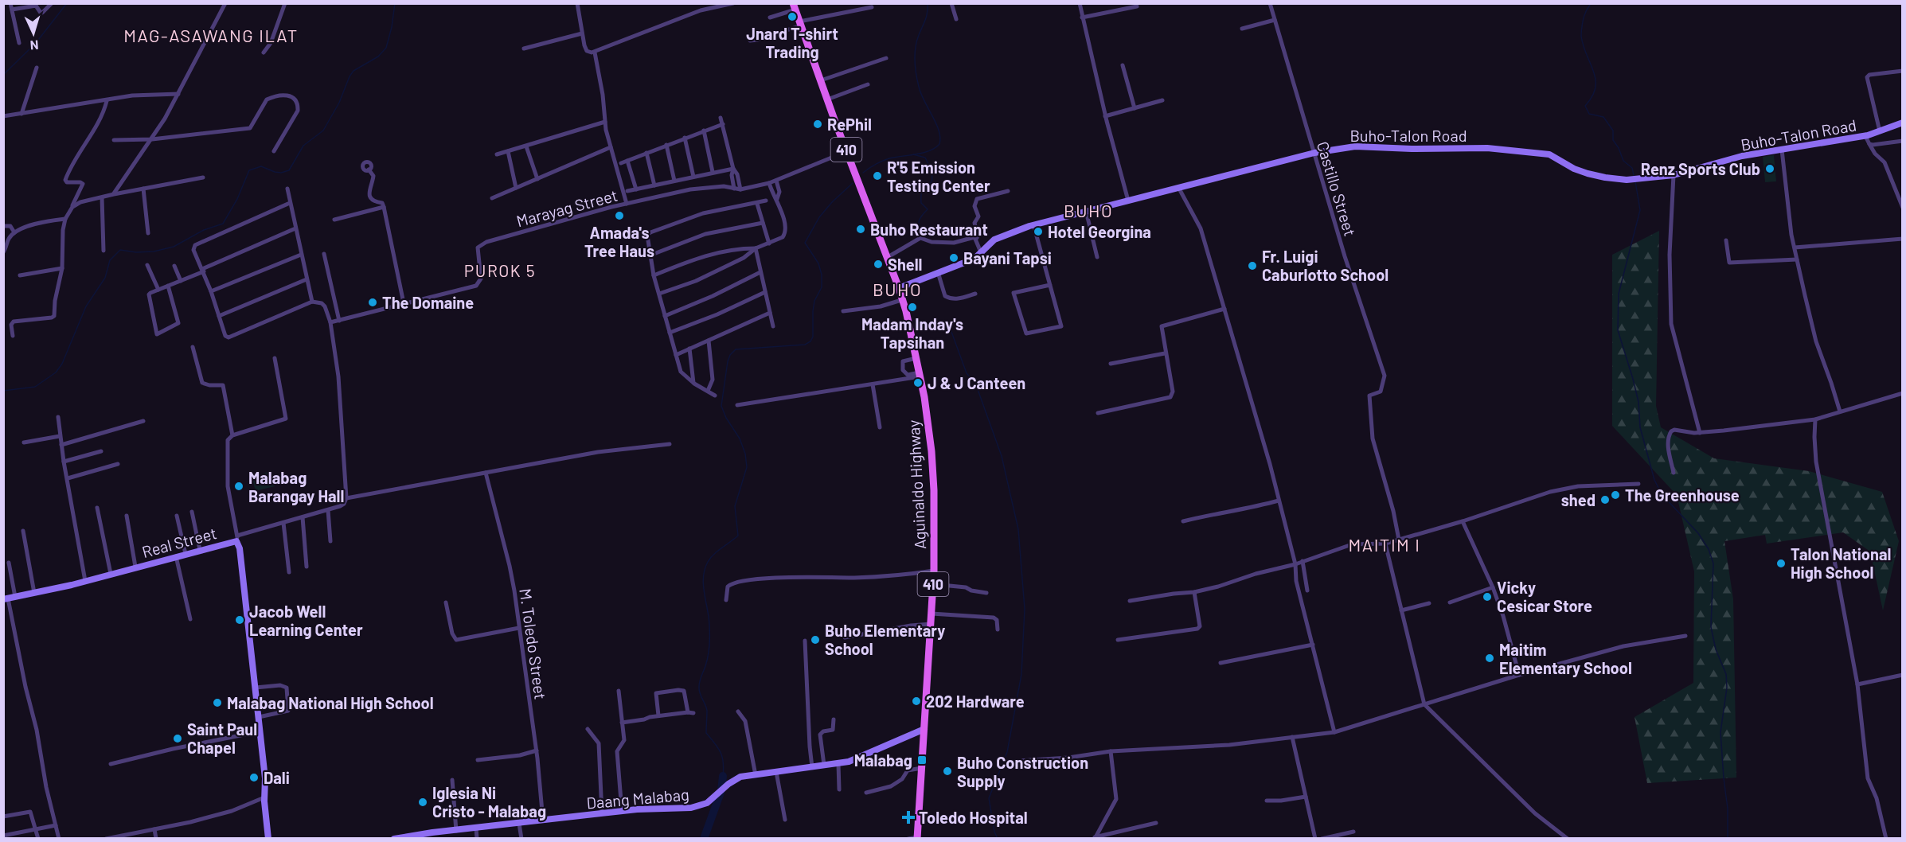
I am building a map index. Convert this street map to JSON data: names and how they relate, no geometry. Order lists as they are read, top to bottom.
{
  "streets": {
    "main road": ["410", "Aguinaldo Highway"],
    "street": [
      "Buho-Talon Road",
      "Castillo Street",
      "Marayag Street",
      "Real Street",
      "M. Toledo Street",
      "Daang Malabag"
    ]
  },
  "crossings": [
    ["Buho-Talon Road", "Castillo Street"],
    ["Buho-Talon Road", "Aguinaldo Highway"],
    ["Marayag Street", "Aguinaldo Highway"],
    ["Aguinaldo Highway", "Daang Malabag"],
    ["M. Toledo Street", "Daang Malabag"]
  ],
  "districts": [
    "MAG-ASAWANG ILAT",
    "BUHO",
    "PUROK 5",
    "BUHO",
    "MAITIM I"
  ],
  "places": {
    "other": [
      "Jnard T-shirt Trading",
      "RePhil",
      "Renz Sports Club",
      "R'5 Emission Testing Center",
      "Amada's Tree Haus",
      "Buho Restaurant",
      "Hotel Georgina",
      "Bayani Tapsi",
      "Shell",
      "Fr. Luigi Caburlotto School",
      "The Domaine",
      "Madam Inday's Tapsihan",
      "J & J Canteen",
      "Malabag Barangay Hall",
      "The Greenhouse",
      "shed",
      "Talon National High School",
      "Vicky Cesicar Store",
      "Jacob Well Learning Center",
      "Buho Elementary School",
      "Maitim Elementary School",
      "202 Hardware",
      "Malabag National High School",
      "Saint Paul Chapel",
      "Buho Construction Supply",
      "Dali",
      "Iglesia Ni Cristo - Malabag"
    ],
    "transit": ["Malabag"],
    "health": ["Toledo Hospital"]
  },
  "north": "bottom"
}
